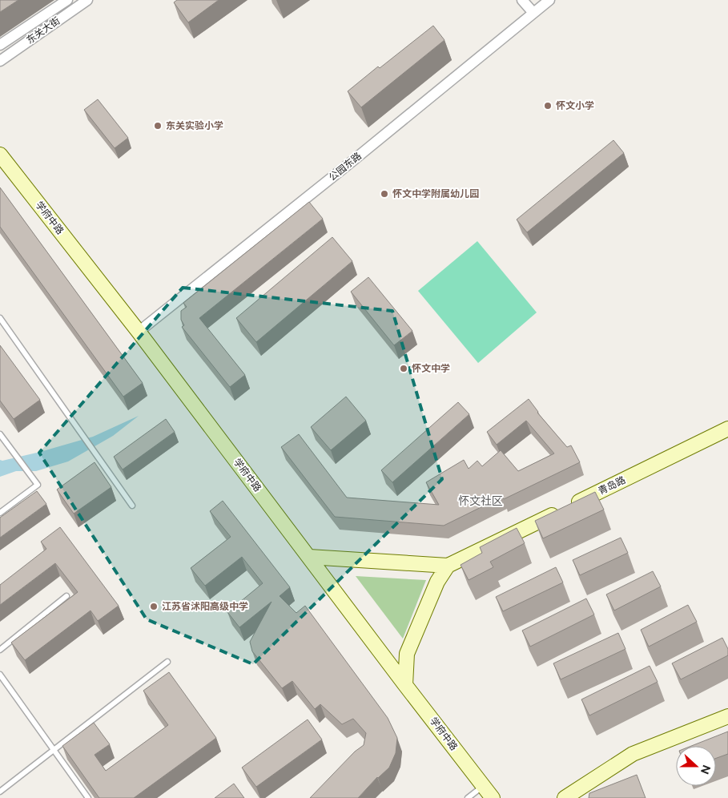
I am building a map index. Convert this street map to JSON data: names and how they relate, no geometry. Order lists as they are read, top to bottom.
{
  "streets": {
    "street": [
      "东关大街",
      "公园东路",
      "学府中路",
      "青岛路"
    ]
  },
  "crossings": [
    ["公园东路", "学府中路"],
    ["学府中路", "青岛路"]
  ],
  "districts": ["怀文社区"],
  "places": [
    "怀文小学",
    "东关实验小学",
    "怀文中学附属幼儿园",
    "怀文中学",
    "江苏省沭阳高级中学"
  ],
  "north": "right"
}
